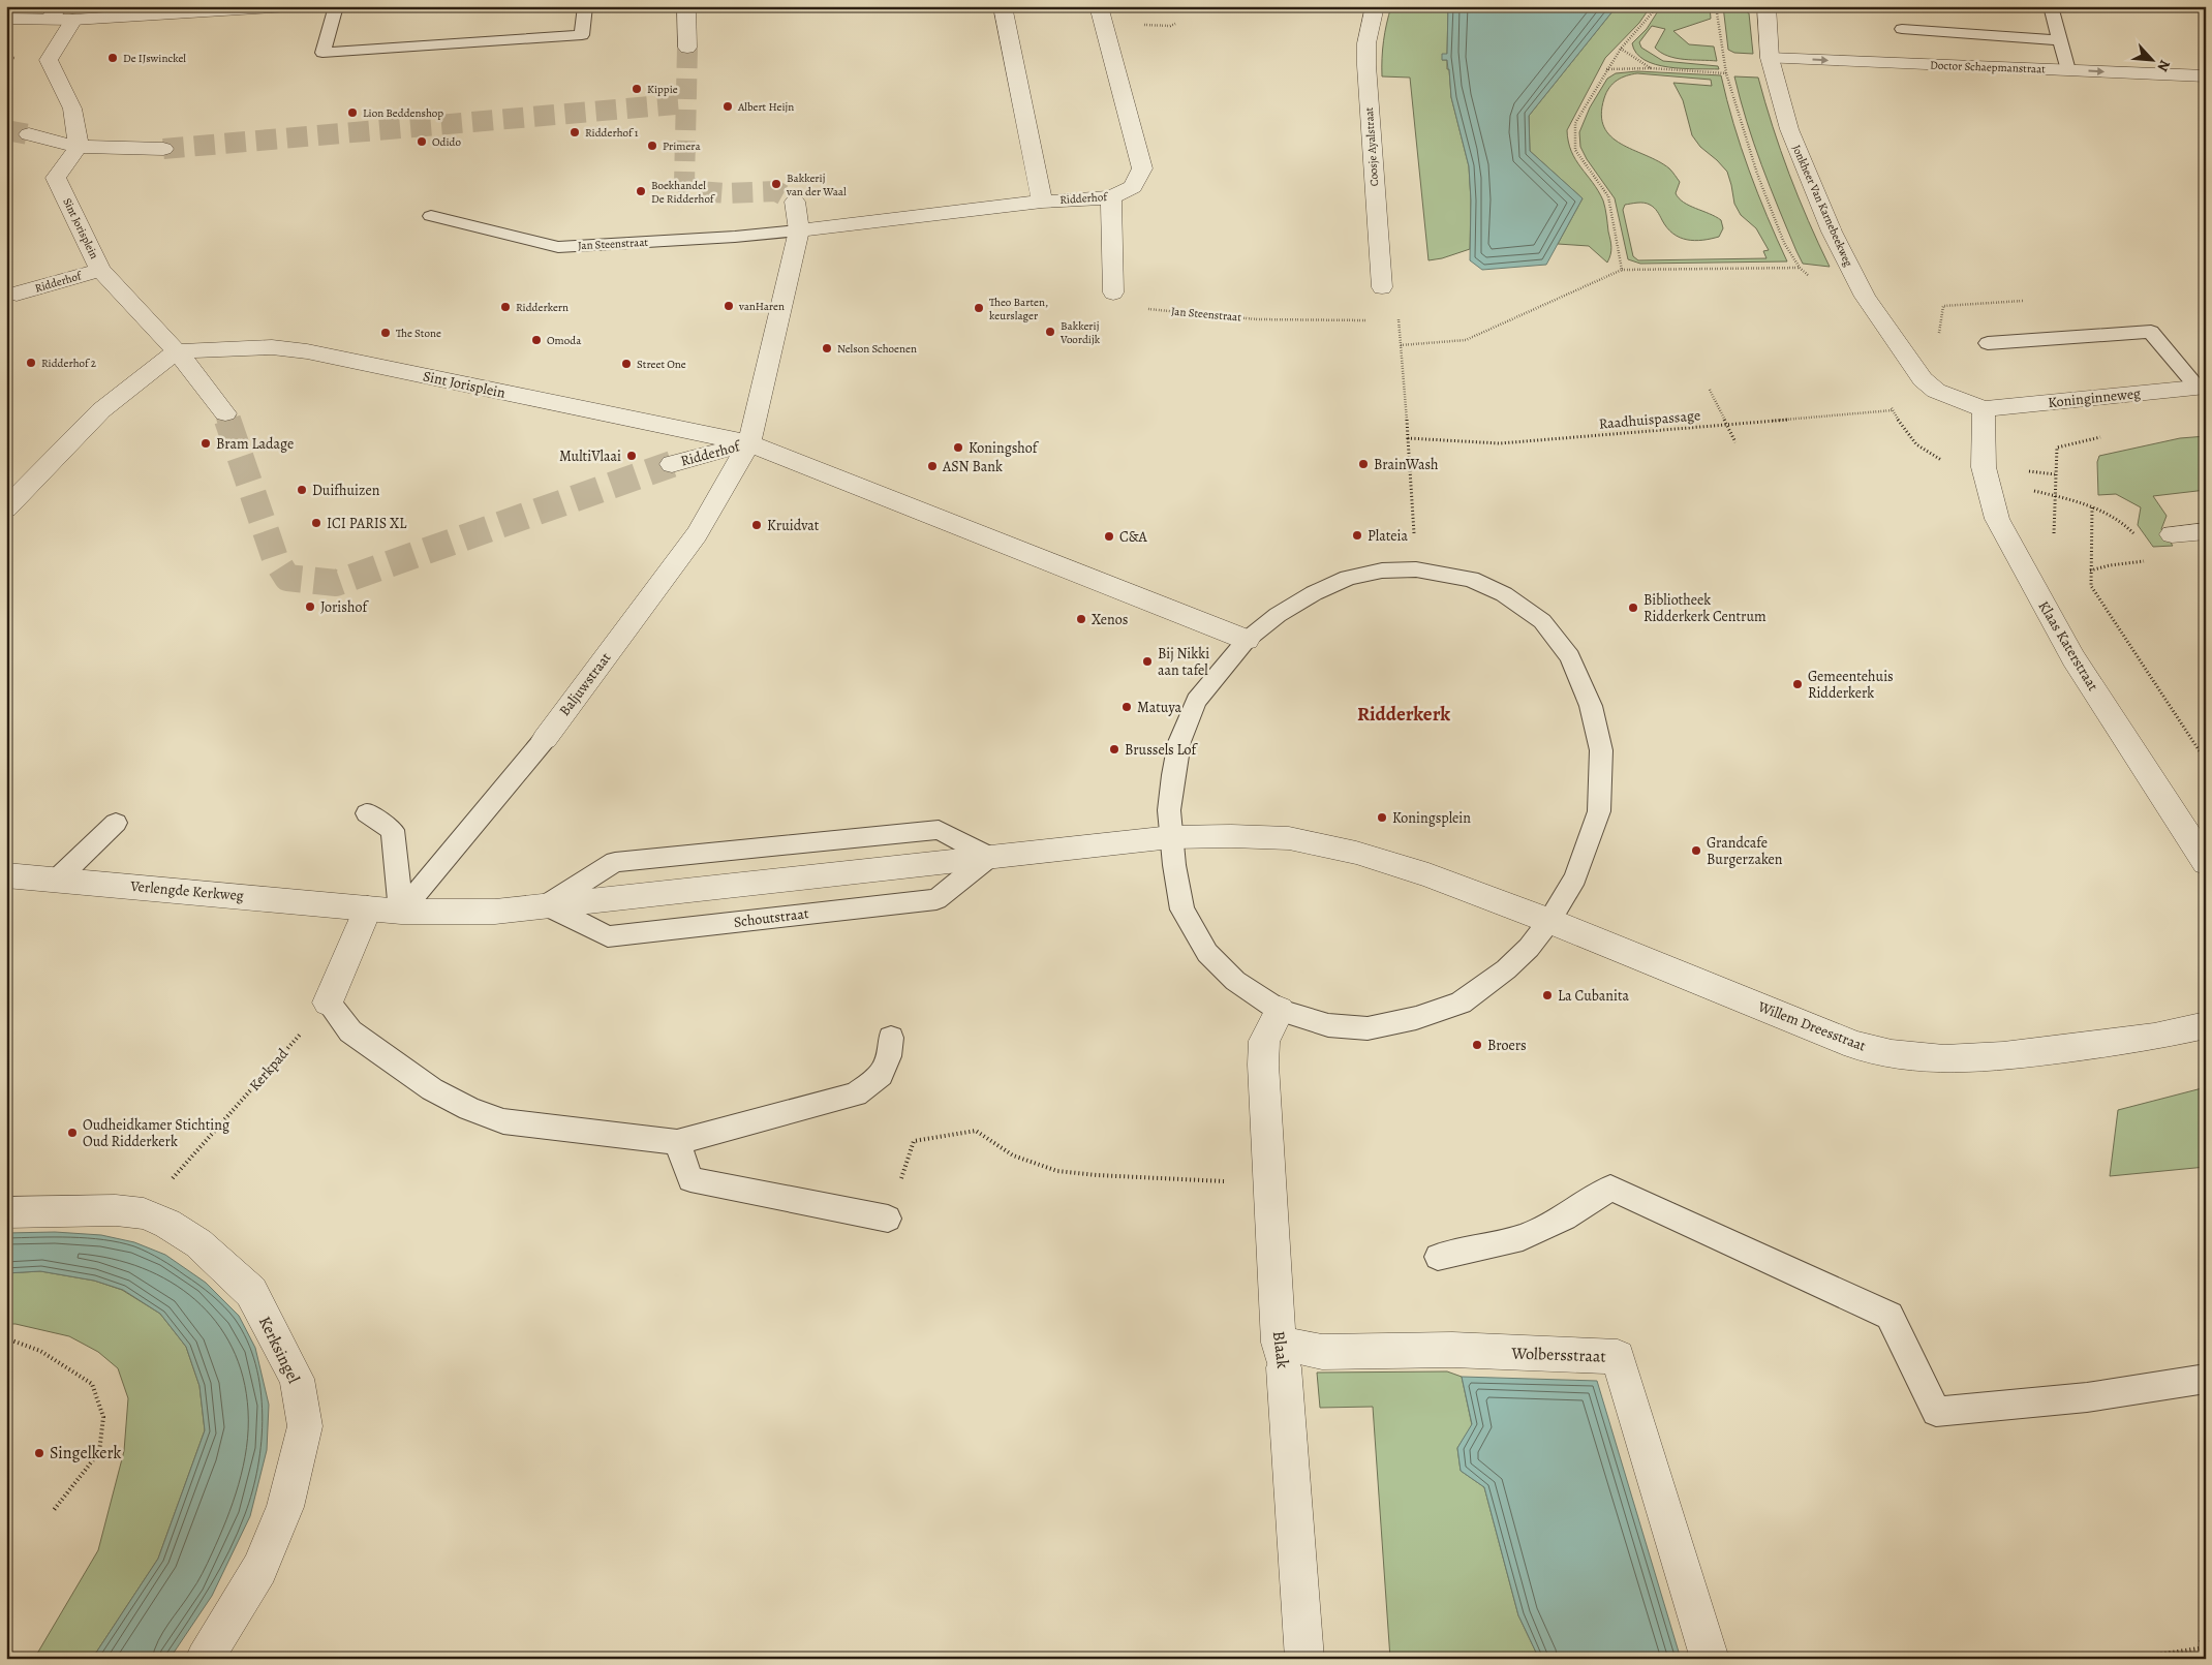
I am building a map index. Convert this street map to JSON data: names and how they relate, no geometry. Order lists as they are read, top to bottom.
{
  "streets": {
    "street": [
      "Doctor Schaepmanstraat",
      "Coosje Ayalstraat",
      "Ridderhof",
      "Jonkheer Van Karnebeekweg",
      "Sint Jorisplein",
      "Jan Steenstraat",
      "Koninginneweg",
      "Klaas Katerstraat",
      "Baljuwstraat",
      "Verlengde Kerkweg",
      "Willem Dreesstraat",
      "Kerksingel",
      "Blaak",
      "Wolbersstraat"
    ],
    "lane": ["Schoutstraat"],
    "path": ["Raadhuispassage", "Kerkpad"]
  },
  "crossings": [
    ["Doctor Schaepmanstraat", "Jonkheer Van Karnebeekweg"],
    ["Ridderhof", "Sint Jorisplein"],
    ["Ridderhof", "Jan Steenstraat"],
    ["Ridderhof", "Baljuwstraat"],
    ["Jonkheer Van Karnebeekweg", "Koninginneweg"],
    ["Jonkheer Van Karnebeekweg", "Klaas Katerstraat"],
    ["Sint Jorisplein", "Baljuwstraat"],
    ["Koninginneweg", "Klaas Katerstraat"],
    ["Kerkpad", "Kerksingel"],
    ["Blaak", "Wolbersstraat"]
  ],
  "one_way": ["Doctor Schaepmanstraat"],
  "districts": ["Ridderkerk"],
  "places": [
    "De IJswinckel",
    "Kippie",
    "Albert Heijn",
    "Lion Beddenshop",
    "Ridderhof 1",
    "Odido",
    "Primera",
    "Bakkerij van der Waal",
    "Boekhandel De Ridderhof",
    "vanHaren",
    "Ridderkern",
    "Theo Barten, keurslager",
    "Bakkerij Voordijk",
    "The Stone",
    "Omoda",
    "Nelson Schoenen",
    "Ridderhof 2",
    "Street One",
    "Bram Ladage",
    "Koningshof",
    "MultiVlaai",
    "BrainWash",
    "ASN Bank",
    "Duifhuizen",
    "ICI PARIS XL",
    "Kruidvat",
    "Plateia",
    "C&A",
    "Jorishof",
    "Bibliotheek Ridderkerk Centrum",
    "Xenos",
    "Bij Nikki aan tafel",
    "Gemeentehuis Ridderkerk",
    "Matuya",
    "Brussels Lof",
    "Koningsplein",
    "Grandcafe Burgerzaken",
    "La Cubanita",
    "Broers",
    "Oudheidkamer Stichting Oud Ridderkerk",
    "Singelkerk"
  ],
  "north": "bottom right"
}
